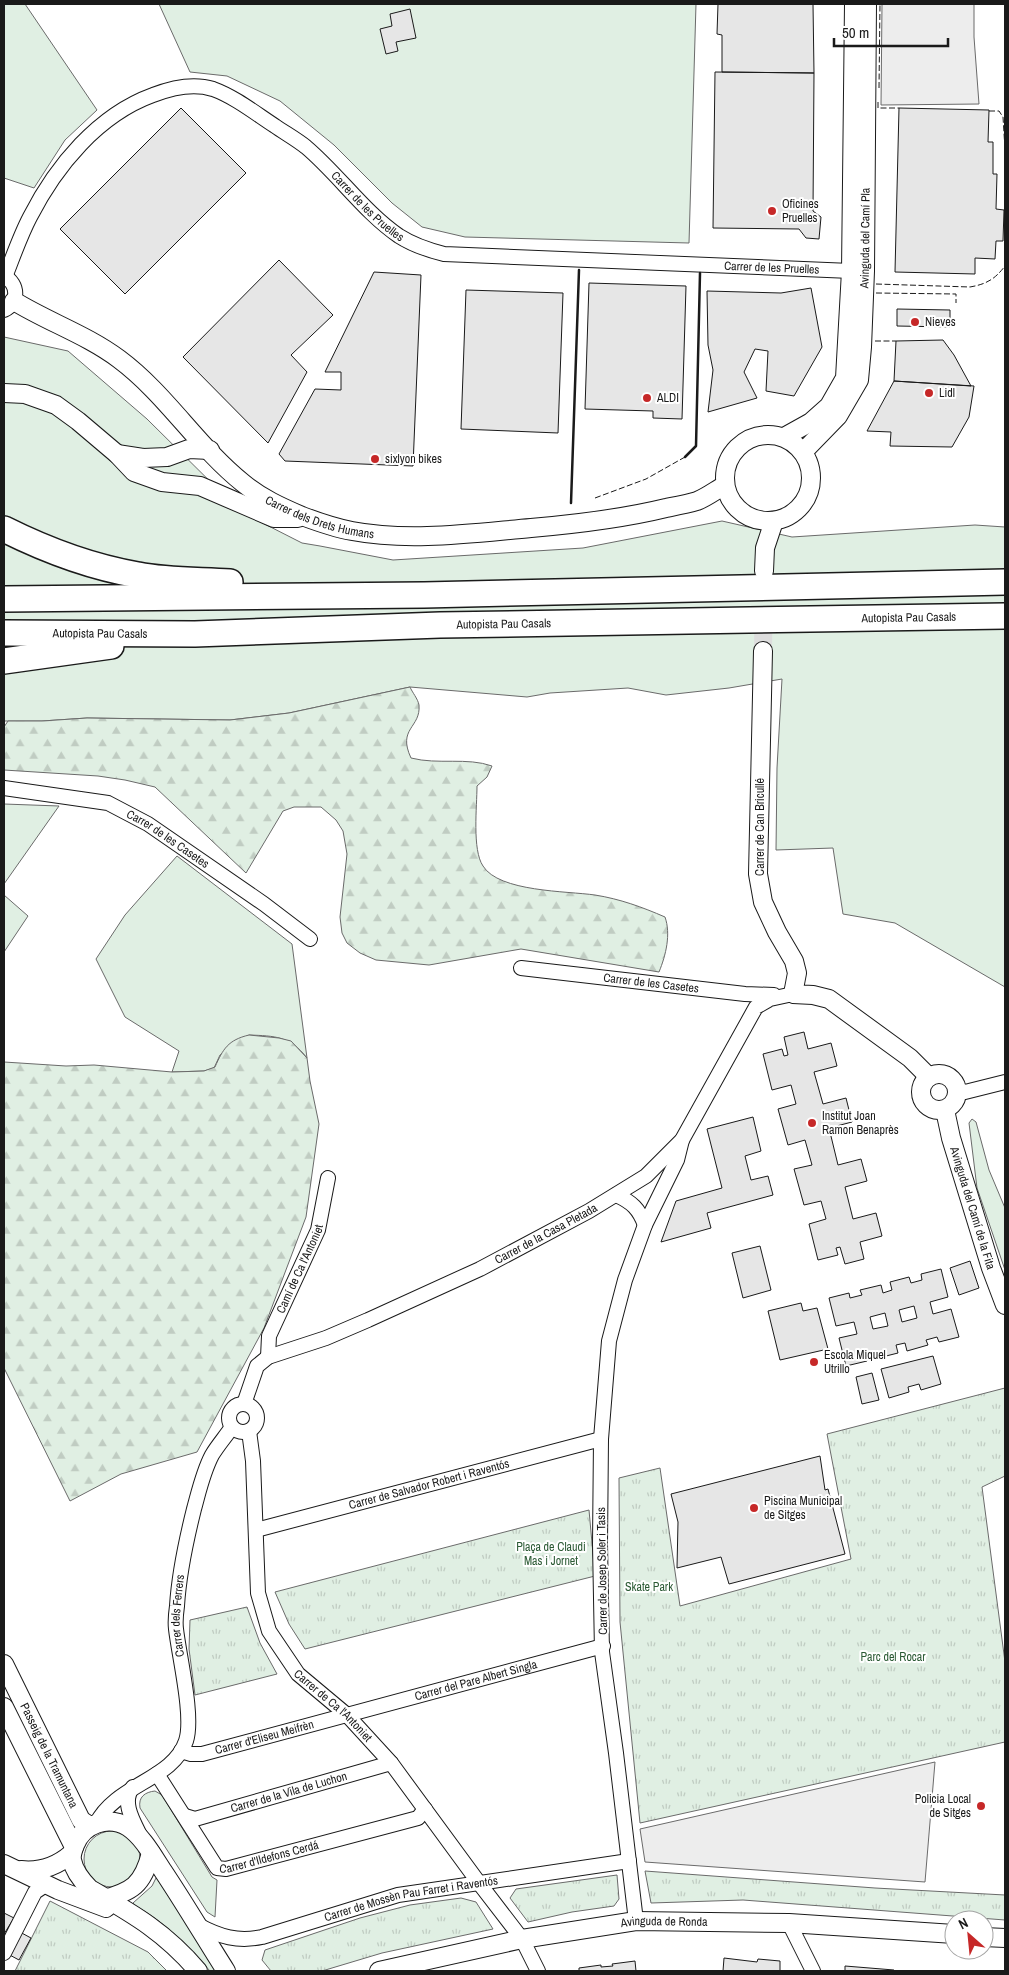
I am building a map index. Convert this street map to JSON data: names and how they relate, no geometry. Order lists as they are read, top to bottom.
{
  "streets": {
    "highway": ["Autopista Pau Casals"],
    "street": [
      "Carrer de les Pruelles",
      "Avinguda del Camí Pla",
      "Carrer dels Drets Humans",
      "Carrer de Can Bricullé",
      "Carrer de les Casetes",
      "Avinguda del Camí de la Fita",
      "Carrer de la Casa Pletada",
      "Camí de Ca l'Antoniet",
      "Carrer de Salvador Robert i Raventós",
      "Carrer de Josep Soler i Tasis",
      "Carrer dels Ferrers",
      "Carrer del Pare Albert Singla",
      "Carrer de Ca l'Antoniet",
      "Carrer d'Eliseu Meifrèn",
      "Passeig de la Tramuntana",
      "Carrer de la Vila de Luchon",
      "Carrer d'Ildefons Cerdá",
      "Carrer de Mossèn Pau Farret i Raventós",
      "Avinguda de Ronda"
    ]
  },
  "crossings": [
    ["Carrer de les Pruelles", "Avinguda del Camí Pla"],
    ["Avinguda del Camí Pla", "Carrer dels Drets Humans"],
    ["Carrer de Can Bricullé", "Carrer de les Casetes"],
    ["Carrer de Can Bricullé", "Carrer de la Casa Pletada"],
    ["Carrer de les Casetes", "Carrer de la Casa Pletada"],
    ["Carrer de la Casa Pletada", "Camí de Ca l'Antoniet"],
    ["Carrer de la Casa Pletada", "Carrer de Josep Soler i Tasis"],
    ["Carrer de Salvador Robert i Raventós", "Carrer de Josep Soler i Tasis"],
    ["Carrer de Salvador Robert i Raventós", "Carrer de Ca l'Antoniet"],
    ["Carrer de Josep Soler i Tasis", "Carrer del Pare Albert Singla"],
    ["Carrer de Josep Soler i Tasis", "Carrer de Mossèn Pau Farret i Raventós"],
    ["Carrer de Josep Soler i Tasis", "Avinguda de Ronda"],
    ["Carrer dels Ferrers", "Carrer de Ca l'Antoniet"],
    ["Carrer dels Ferrers", "Carrer d'Eliseu Meifrèn"],
    ["Carrer dels Ferrers", "Passeig de la Tramuntana"],
    ["Carrer dels Ferrers", "Carrer d'Ildefons Cerdá"],
    ["Carrer del Pare Albert Singla", "Carrer de Ca l'Antoniet"],
    ["Carrer del Pare Albert Singla", "Carrer d'Eliseu Meifrèn"],
    ["Carrer de Ca l'Antoniet", "Carrer d'Eliseu Meifrèn"],
    ["Carrer de Ca l'Antoniet", "Carrer de la Vila de Luchon"],
    ["Carrer de Ca l'Antoniet", "Carrer d'Ildefons Cerdá"],
    ["Carrer de Ca l'Antoniet", "Carrer de Mossèn Pau Farret i Raventós"],
    ["Carrer de Ca l'Antoniet", "Avinguda de Ronda"],
    ["Carrer de la Vila de Luchon", "Carrer d'Ildefons Cerdá"]
  ],
  "parks": ["Plaça de Claudi Mas i Jornet", "Skate Park", "Parc del Rocar"],
  "places": [
    "Oficines Pruelles",
    "Nieves",
    "Lidl",
    "ALDI",
    "sixlyon bikes",
    "Institut Joan Ramon Benaprès",
    "Escola Miquel Utrillo",
    "Piscina Municipal de Sitges",
    "Policia Local de Sitges"
  ],
  "scale_bar": "50 m",
  "north": "top left"
}
